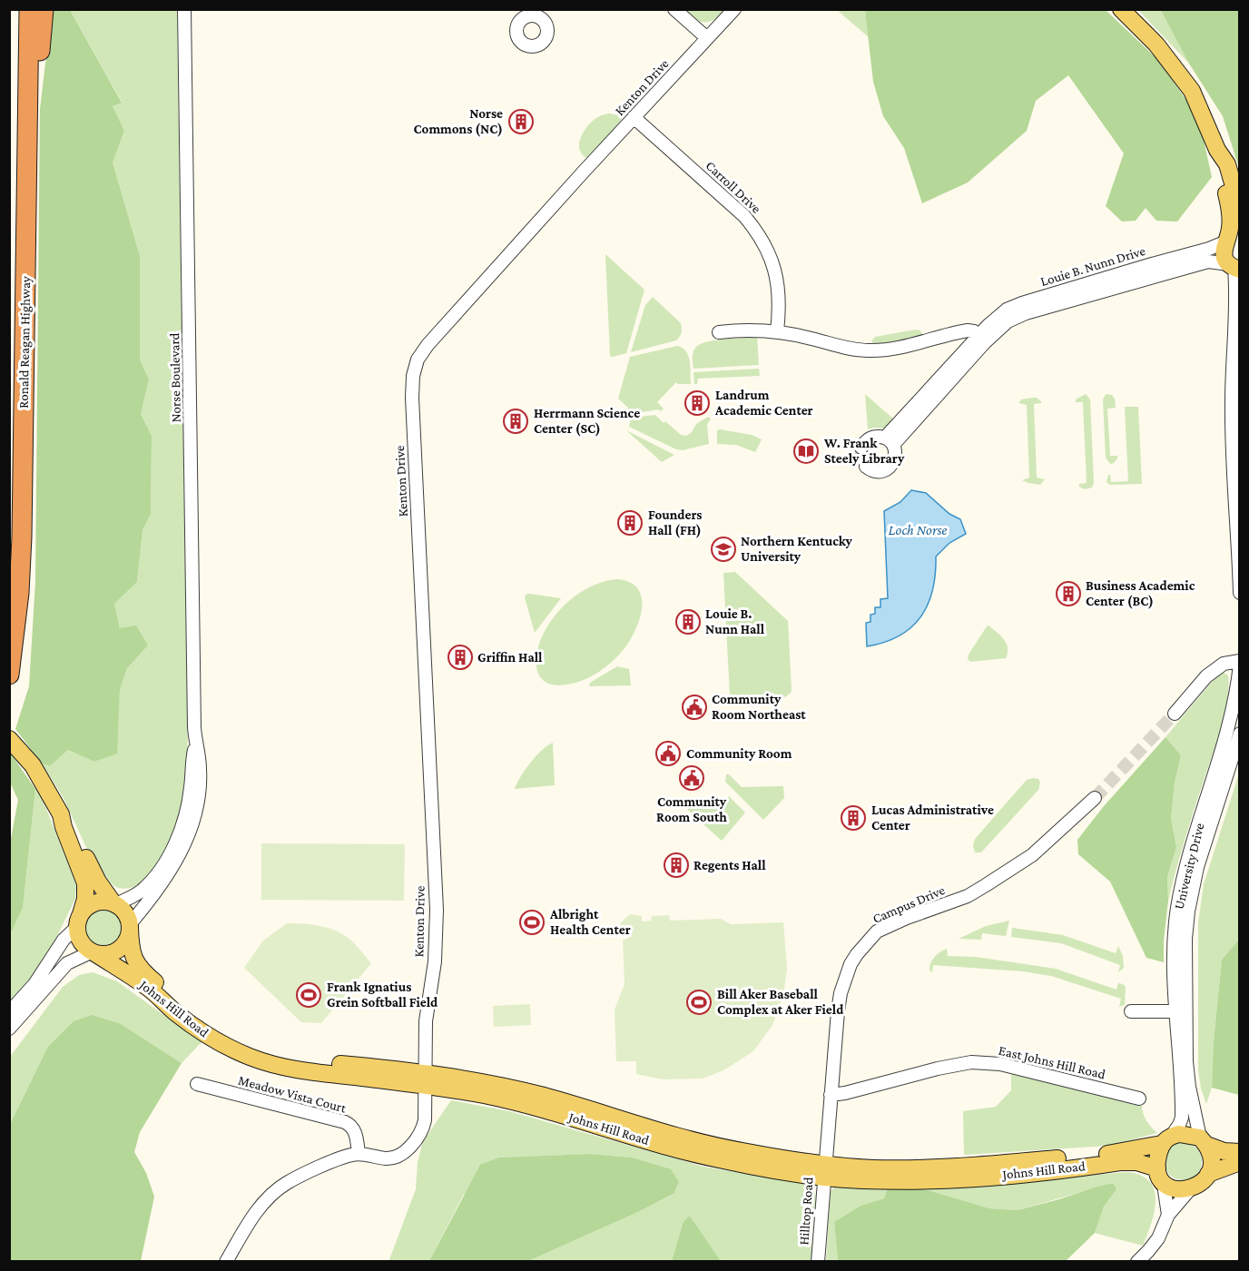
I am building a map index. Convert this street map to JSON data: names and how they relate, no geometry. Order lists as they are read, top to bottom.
{
  "streets": {
    "highway": ["Ronald Reagan Highway"],
    "main road": ["Johns Hill Road"],
    "street": [
      "Kenton Drive",
      "Carroll Drive",
      "Louie B. Nunn Drive",
      "Norse Boulevard",
      "University Drive",
      "Campus Drive",
      "East Johns Hill Road",
      "Meadow Vista Court",
      "Hilltop Road"
    ]
  },
  "crossings": [
    ["Kenton Drive", "Carroll Drive"],
    ["Kenton Drive", "Johns Hill Road"],
    ["Kenton Drive", "Meadow Vista Court"],
    ["Norse Boulevard", "Johns Hill Road"],
    ["University Drive", "Johns Hill Road"],
    ["Campus Drive", "Johns Hill Road"],
    ["Campus Drive", "East Johns Hill Road"],
    ["Campus Drive", "Hilltop Road"],
    ["Johns Hill Road", "Hilltop Road"]
  ],
  "water": ["Loch Norse"],
  "places": {
    "building": [
      "Norse Commons (NC)",
      "Landrum Academic Center",
      "Herrmann Science Center (SC)",
      "Founders Hall (FH)",
      "Business Academic Center (BC)",
      "Louie B. Nunn Hall",
      "Griffin Hall",
      "Lucas Administrative Center",
      "Regents Hall"
    ],
    "library": ["W. Frank Steely Library"],
    "school or university": ["Northern Kentucky University"],
    "public building": ["Community Room Northeast", "Community Room", "Community Room South"],
    "sports": ["Albright Health Center", "Frank Ignatius Grein Softball Field", "Bill Aker Baseball Complex at Aker Field"]
  }
}
